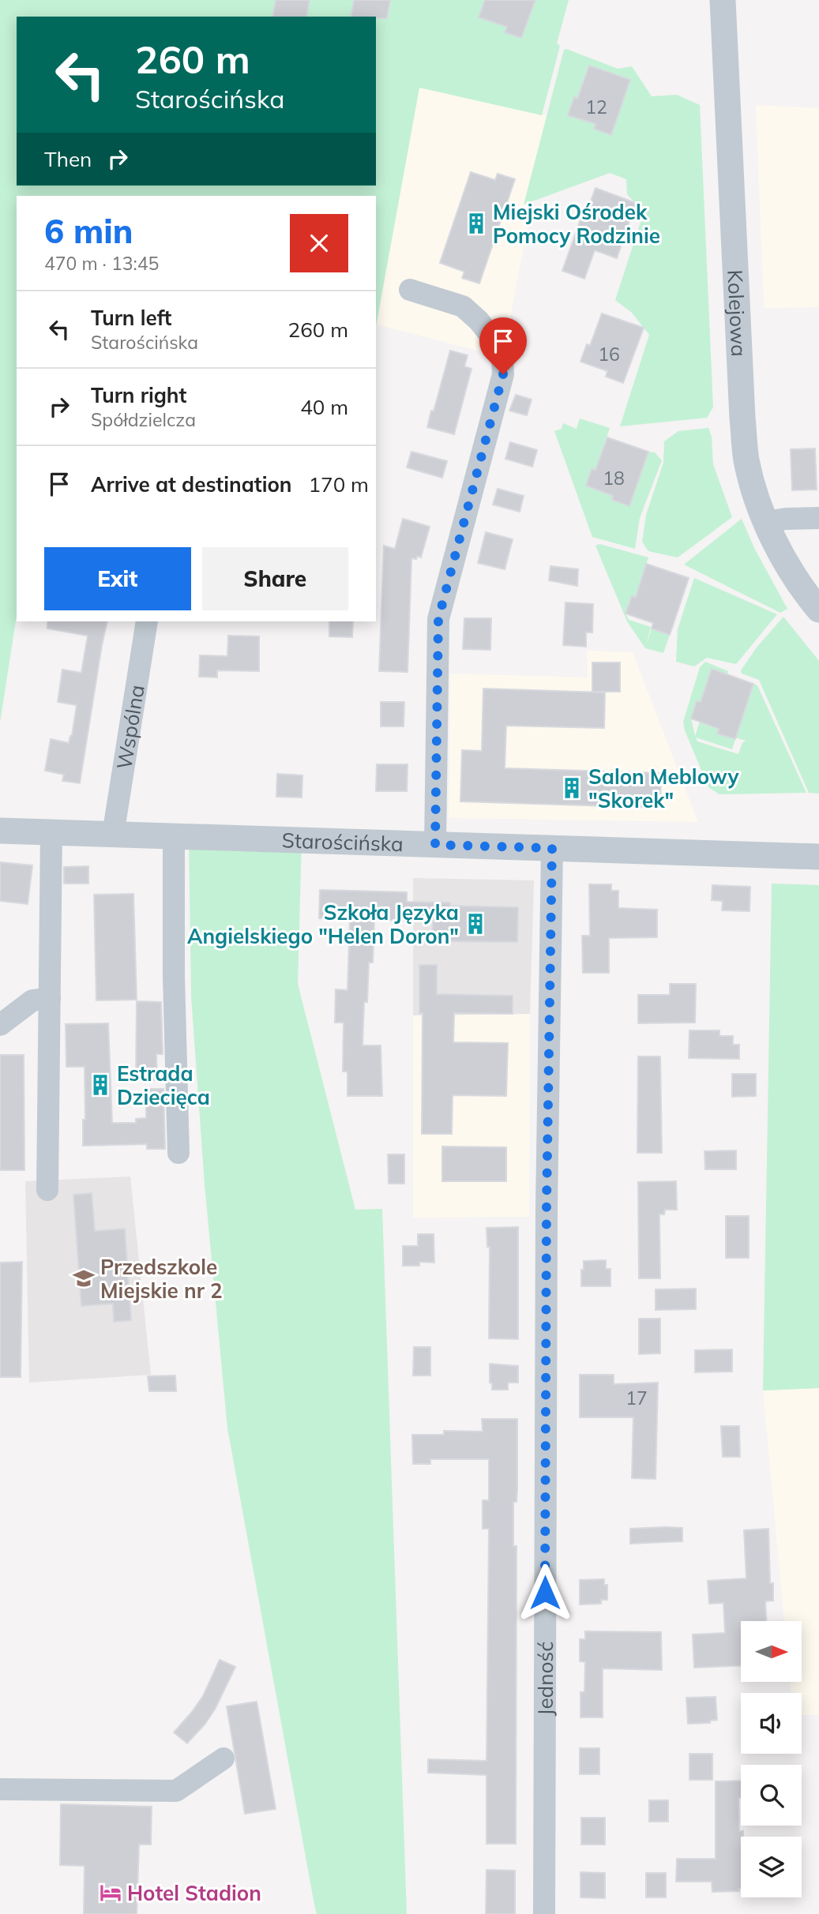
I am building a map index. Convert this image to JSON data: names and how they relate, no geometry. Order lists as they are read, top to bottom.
{
  "streets": {
    "street": [
      "Kolejowa",
      "Wspólna",
      "Starościńska",
      "Jedność"
    ]
  },
  "crossings": [
    ["Wspólna", "Starościńska"],
    ["Starościńska", "Jedność"]
  ],
  "places": {
    "building": [
      "Miejski Ośrodek Pomocy Rodzinie",
      "Salon Meblowy \"Skorek\"",
      "Szkoła Języka Angielskiego \"Helen Doron\"",
      "Estrada Dziecięca"
    ],
    "school or university": ["Przedszkole Miejskie nr 2"],
    "hotel": ["Hotel Stadion"]
  },
  "house_numbers": [
    "12",
    "16",
    "18",
    "17"
  ],
  "north": "right",
  "page": {
    "turn": ["260 m", "Starościńska"],
    "then": "Then",
    "heading": ["6 min", "470 m · 13:45"],
    "list": [
      {
        "name": "Turn left",
        "note": "Starościńska",
        "value": "260 m"
      },
      {
        "name": "Turn right",
        "note": "Spółdzielcza",
        "value": "40 m"
      },
      {
        "name": "Arrive at destination",
        "value": "170 m"
      }
    ],
    "buttons": ["Exit", "Share"]
  }
}
